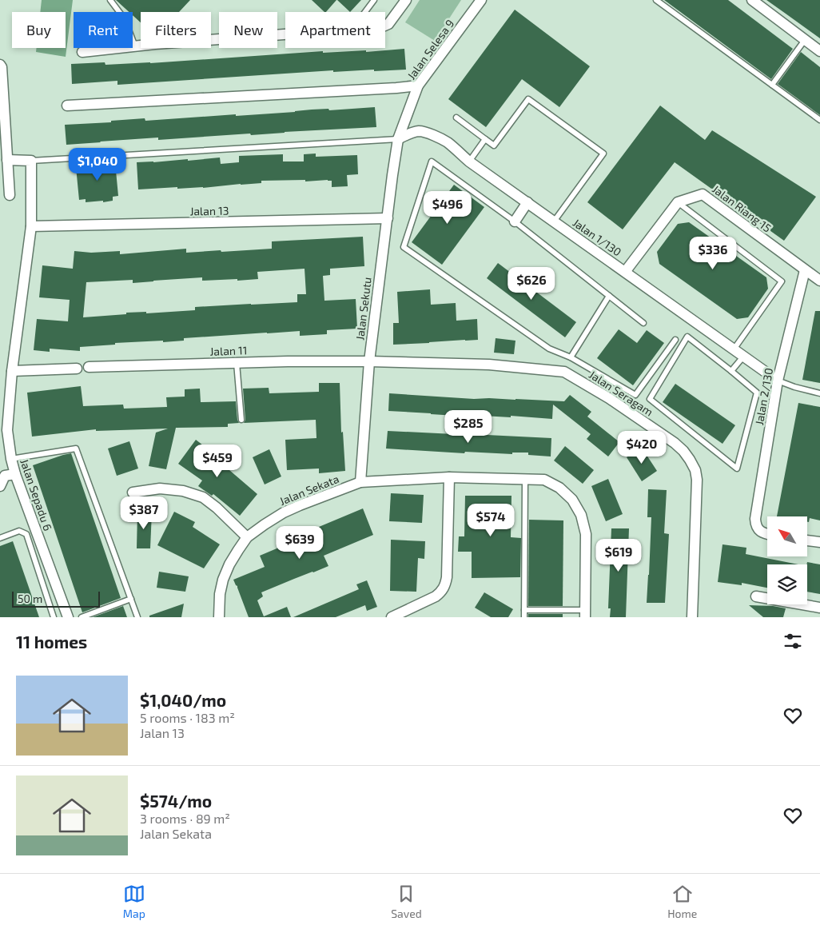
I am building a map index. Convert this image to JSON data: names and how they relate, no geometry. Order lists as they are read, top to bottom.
{
  "streets": {
    "street": [
      "Jalan Selesa 9",
      "Jalan Riang 15",
      "Jalan 13",
      "Jalan 1/130",
      "Jalan Sekutu",
      "Jalan 11",
      "Jalan Seragam",
      "Jalan 2/130",
      "Jalan Sekata",
      "Jalan Sepadu 6"
    ]
  },
  "crossings": [
    ["Jalan Selesa 9", "Jalan 1/130"],
    ["Jalan Selesa 9", "Jalan Sekutu"],
    ["Jalan Riang 15", "Jalan 2/130"],
    ["Jalan 13", "Jalan Sekutu"],
    ["Jalan 13", "Jalan Sepadu 6"],
    ["Jalan 1/130", "Jalan Sekutu"],
    ["Jalan 1/130", "Jalan 2/130"],
    ["Jalan Sekutu", "Jalan 11"],
    ["Jalan Sekutu", "Jalan Seragam"],
    ["Jalan Sekutu", "Jalan Sekata"],
    ["Jalan 11", "Jalan Seragam"]
  ],
  "scale_bar": "50 m",
  "north": "top left",
  "page": {
    "chip": [
      "Buy",
      "Rent",
      "Filters",
      "New",
      "Apartment"
    ],
    "price": [
      "$1,040",
      "$496",
      "$336",
      "$626",
      "$285",
      "$420",
      "$459",
      "$387",
      "$574",
      "$639",
      "$619"
    ],
    "scale": "50 m",
    "heading": "11 homes",
    "list": [
      {
        "name": "$1,040/mo",
        "note": "5 rooms · 183 m² · Jalan 13"
      },
      {
        "name": "$574/mo",
        "note": "3 rooms · 89 m² · Jalan Sekata"
      }
    ],
    "tabs": ["Map", "Saved", "Home"]
  }
}
